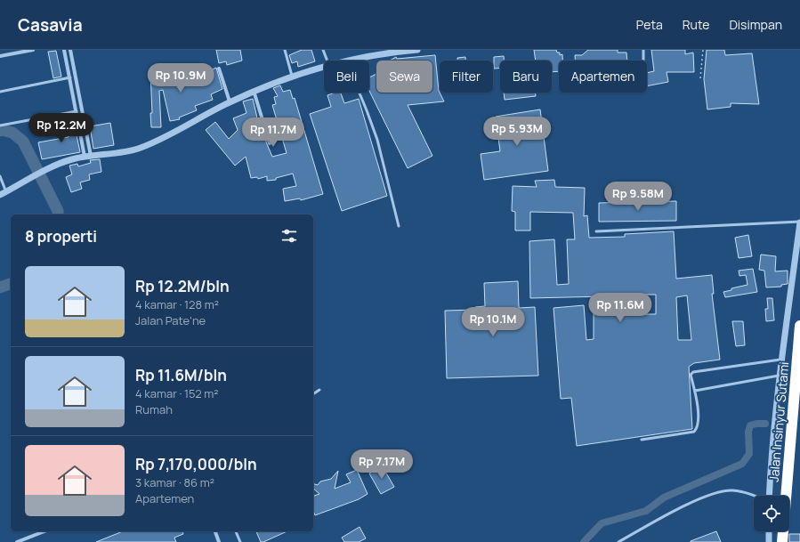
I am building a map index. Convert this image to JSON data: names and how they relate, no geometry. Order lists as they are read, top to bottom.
{
  "streets": {
    "highway": ["Jalan Insinyur Sutami"]
  },
  "page": {
    "header": "Casavia",
    "nav": ["Peta", "Rute", "Disimpan"],
    "chip": [
      "Beli",
      "Sewa",
      "Filter",
      "Baru",
      "Apartemen"
    ],
    "price": [
      "Rp 10.9M",
      "Rp 12.2M",
      "Rp 5.93M",
      "Rp 11.7M",
      "Rp 9.58M",
      "Rp 11.6M",
      "Rp 10.1M",
      "Rp 7.17M"
    ],
    "heading": "8 properti",
    "list": [
      {
        "name": "Rp 12.2M/bln",
        "note": "4 kamar · 128 m² · Jalan Pate'ne"
      },
      {
        "name": "Rp 11.6M/bln",
        "note": "4 kamar · 152 m² · Rumah"
      },
      {
        "name": "Rp 7,170,000/bln",
        "note": "3 kamar · 86 m² · Apartemen"
      }
    ]
  }
}
